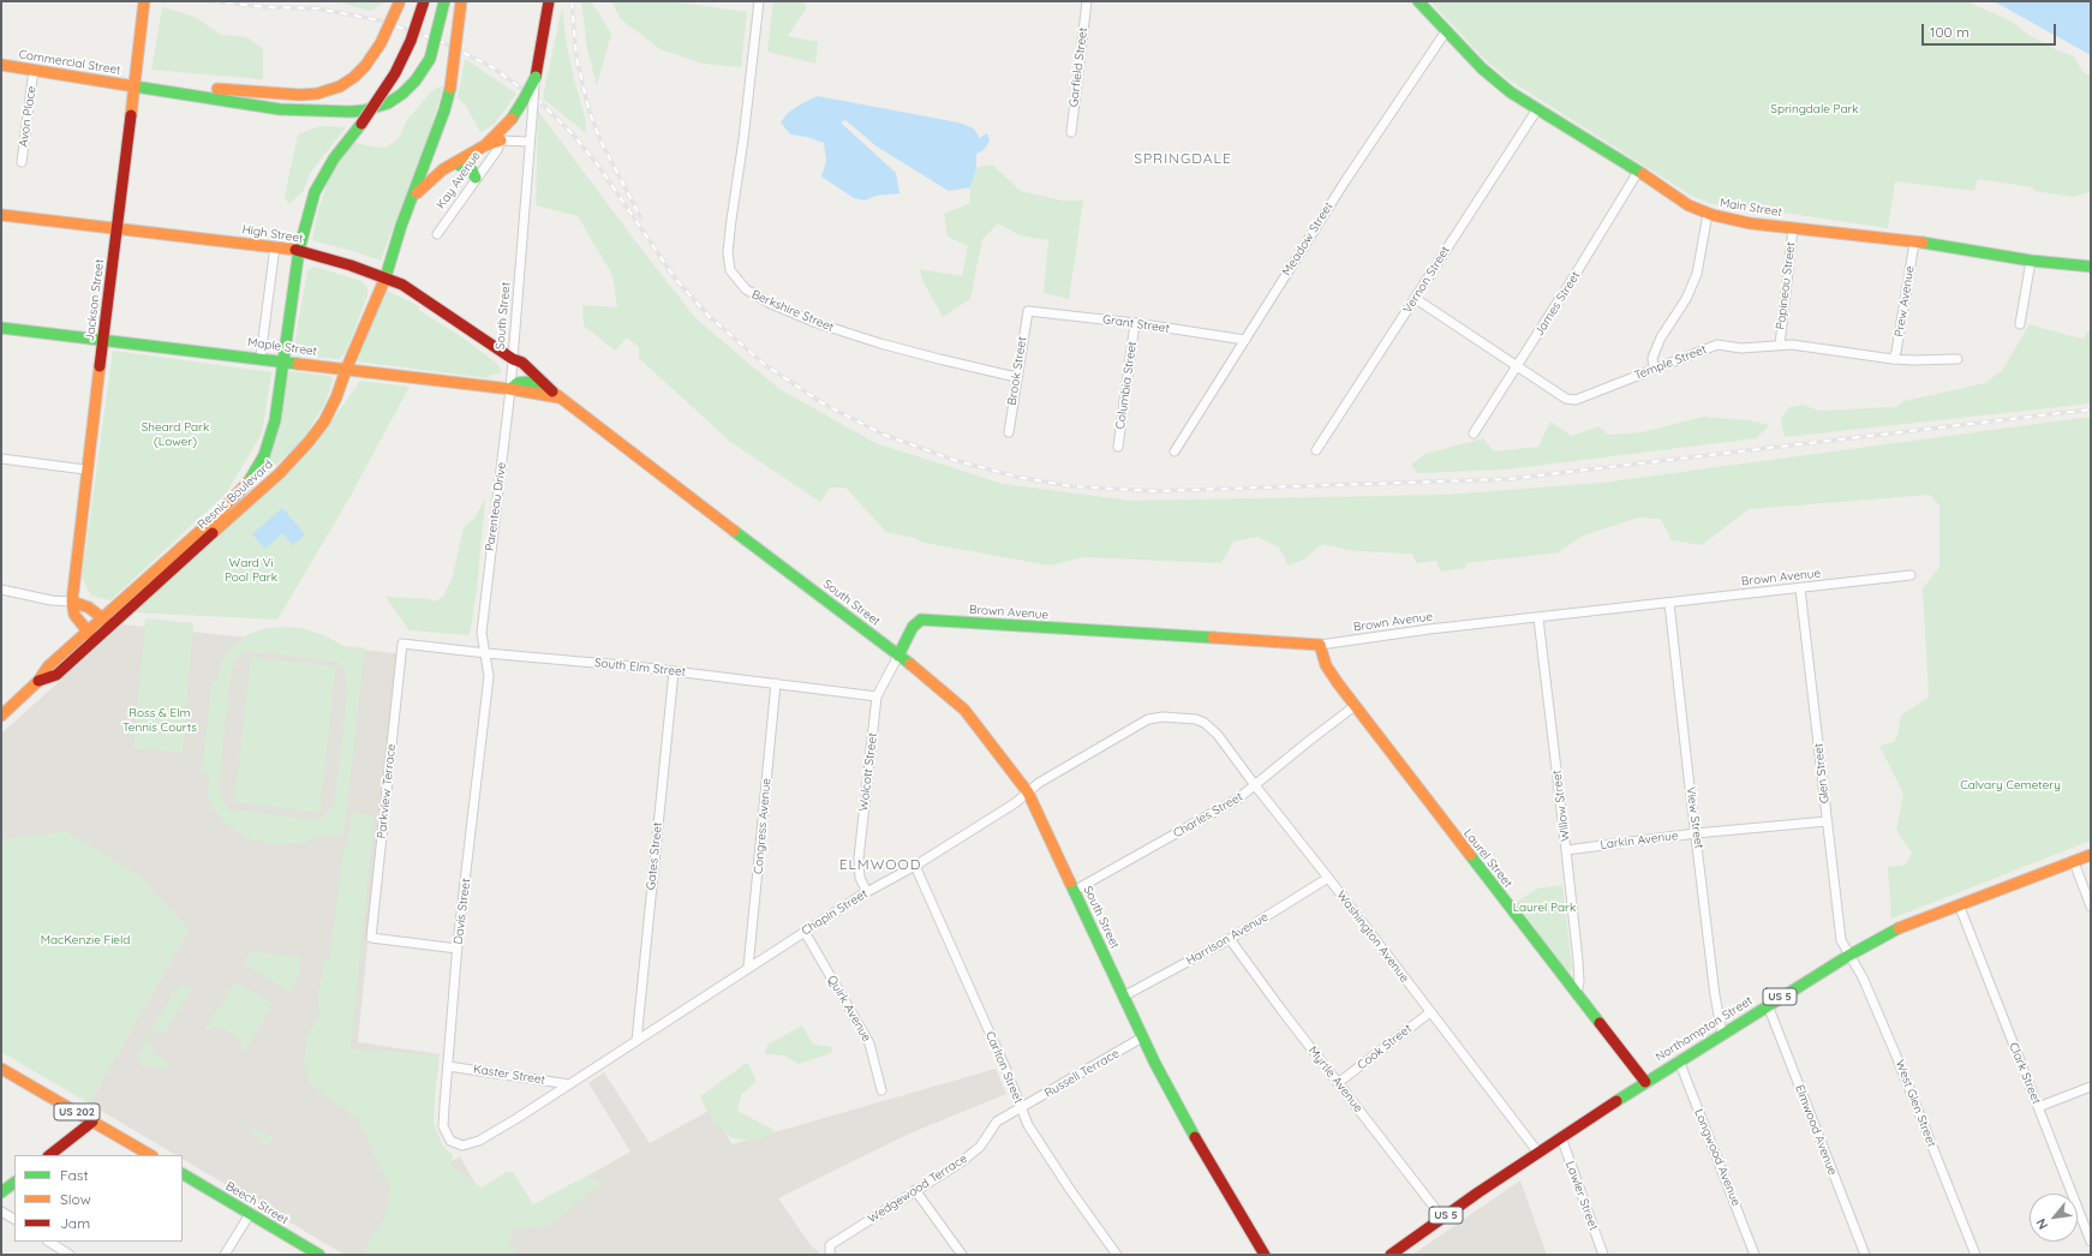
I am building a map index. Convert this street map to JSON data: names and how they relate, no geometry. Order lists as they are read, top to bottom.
{
  "streets": {
    "main road": [
      "Commercial Street",
      "Kay Avenue",
      "Main Street",
      "High Street",
      "Jackson Street",
      "South Street",
      "Maple Street",
      "Resnic Boulevard",
      "Brown Avenue",
      "Laurel Street",
      "US 5",
      "Northampton Street",
      "US 202",
      "Beech Street"
    ],
    "street": [
      "Garfield Street",
      "Avon Place",
      "Meadow Street",
      "Vernon Street",
      "Papineau Street",
      "Prew Avenue",
      "James Street",
      "Berkshire Street",
      "Grant Street",
      "Temple Street",
      "Brook Street",
      "Columbia Street",
      "Parenteau Drive",
      "South Elm Street",
      "Wolcott Street",
      "Glen Street",
      "Parkview Terrace",
      "Willow Street",
      "Charles Street",
      "View Street",
      "Congress Avenue",
      "Larkin Avenue",
      "Gates Street",
      "Davis Street",
      "Chapin Street",
      "Washington Avenue",
      "Harrison Avenue",
      "Quirk Avenue",
      "Cook Street",
      "Carlton Street",
      "Russell Terrace",
      "Clark Street",
      "Kaster Street",
      "Myrtle Avenue",
      "West Glen Street",
      "Elmwood Avenue",
      "Longwood Avenue",
      "Wedgewood Terrace",
      "Lawler Street"
    ]
  },
  "crossings": [
    ["Commercial Street", "Avon Place"],
    ["Commercial Street", "Jackson Street"],
    ["Kay Avenue", "South Street"],
    ["Main Street", "Meadow Street"],
    ["Main Street", "Vernon Street"],
    ["Main Street", "Papineau Street"],
    ["Main Street", "Prew Avenue"],
    ["Main Street", "James Street"],
    ["High Street", "Jackson Street"],
    ["High Street", "South Street"],
    ["High Street", "Resnic Boulevard"],
    ["High Street", "Parenteau Drive"],
    ["Meadow Street", "Grant Street"],
    ["Vernon Street", "Temple Street"],
    ["Papineau Street", "Temple Street"],
    ["Jackson Street", "Maple Street"],
    ["Jackson Street", "Resnic Boulevard"],
    ["Prew Avenue", "Temple Street"],
    ["James Street", "Temple Street"],
    ["Berkshire Street", "Brook Street"],
    ["South Street", "Parenteau Drive"],
    ["South Street", "Brown Avenue"],
    ["South Street", "Wolcott Street"],
    ["South Street", "Charles Street"],
    ["South Street", "Chapin Street"],
    ["South Street", "Harrison Avenue"],
    ["South Street", "Russell Terrace"],
    ["Grant Street", "Brook Street"],
    ["Grant Street", "Columbia Street"],
    ["Maple Street", "Resnic Boulevard"],
    ["Maple Street", "Parenteau Drive"],
    ["Parenteau Drive", "South Elm Street"],
    ["Parenteau Drive", "Davis Street"],
    ["Brown Avenue", "Wolcott Street"],
    ["Brown Avenue", "Glen Street"],
    ["Brown Avenue", "Willow Street"],
    ["Brown Avenue", "View Street"],
    ["Brown Avenue", "Laurel Street"],
    ["South Elm Street", "Wolcott Street"],
    ["South Elm Street", "Parkview Terrace"],
    ["South Elm Street", "Congress Avenue"],
    ["South Elm Street", "Gates Street"],
    ["South Elm Street", "Davis Street"],
    ["Wolcott Street", "Chapin Street"],
    ["Glen Street", "Larkin Avenue"],
    ["Glen Street", "Northampton Street"],
    ["Glen Street", "West Glen Street"],
    ["Parkview Terrace", "Davis Street"],
    ["Willow Street", "Larkin Avenue"],
    ["Willow Street", "Laurel Street"],
    ["Charles Street", "Laurel Street"],
    ["Charles Street", "Washington Avenue"],
    ["View Street", "Larkin Avenue"],
    ["View Street", "Northampton Street"],
    ["Congress Avenue", "Chapin Street"],
    ["Gates Street", "Chapin Street"],
    ["Laurel Street", "Northampton Street"],
    ["Davis Street", "Chapin Street"],
    ["Davis Street", "Kaster Street"],
    ["Chapin Street", "Washington Avenue"],
    ["Chapin Street", "Quirk Avenue"],
    ["Chapin Street", "Carlton Street"],
    ["Chapin Street", "Kaster Street"],
    ["Washington Avenue", "Harrison Avenue"],
    ["Washington Avenue", "Northampton Street"],
    ["Washington Avenue", "Cook Street"],
    ["Harrison Avenue", "Myrtle Avenue"],
    ["Northampton Street", "Clark Street"],
    ["Northampton Street", "Myrtle Avenue"],
    ["Northampton Street", "West Glen Street"],
    ["Northampton Street", "Elmwood Avenue"],
    ["Northampton Street", "Longwood Avenue"],
    ["Northampton Street", "Lawler Street"],
    ["Cook Street", "Myrtle Avenue"],
    ["Carlton Street", "Russell Terrace"],
    ["Carlton Street", "Wedgewood Terrace"],
    ["Russell Terrace", "Wedgewood Terrace"]
  ],
  "districts": ["SPRINGDALE", "ELMWOOD"],
  "parks": [
    "Springdale Park",
    "Sheard Park (Lower)",
    "Ward Vi Pool Park",
    "Ross & Elm Tennis Courts",
    "Calvary Cemetery",
    "Laurel Park",
    "MacKenzie Field"
  ],
  "legend": ["Fast", "Slow", "Jam"],
  "scale_bar": "100 m",
  "north": "bottom left"
}
